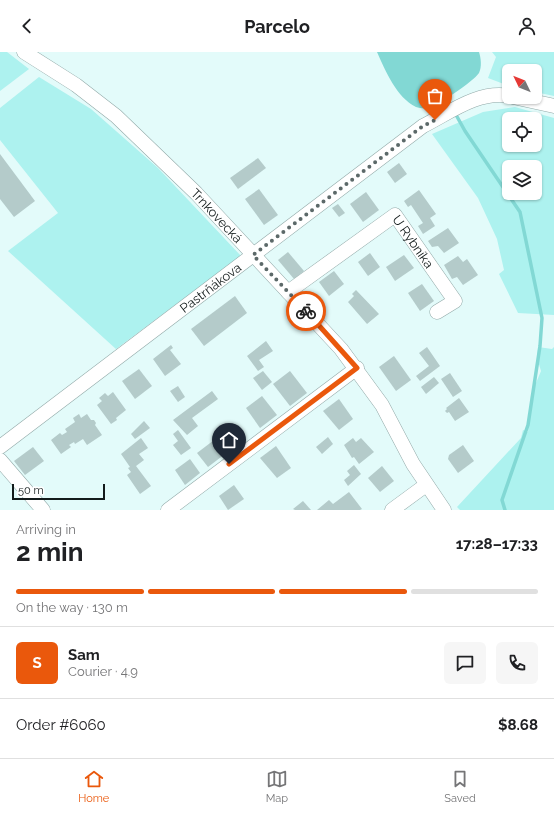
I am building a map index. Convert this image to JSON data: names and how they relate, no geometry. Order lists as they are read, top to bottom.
{
  "streets": {
    "street": ["Trnkovecká", "U Rybníka", "Pastrňákova"]
  },
  "crossings": [
    ["Trnkovecká", "U Rybníka"],
    ["Trnkovecká", "Pastrňákova"]
  ],
  "scale_bar": "50 m",
  "north": "top left",
  "page": {
    "header": "Parcelo",
    "scale": "50 m",
    "heading": ["2 min", "Arriving in", "17:28–17:33"],
    "panel": [
      "Sam",
      "Courier · 4.9",
      "Order #6060",
      "$8.68"
    ],
    "bar": "On the way · 130 m",
    "round": "S",
    "tabs": ["Home", "Map", "Saved"]
  }
}
